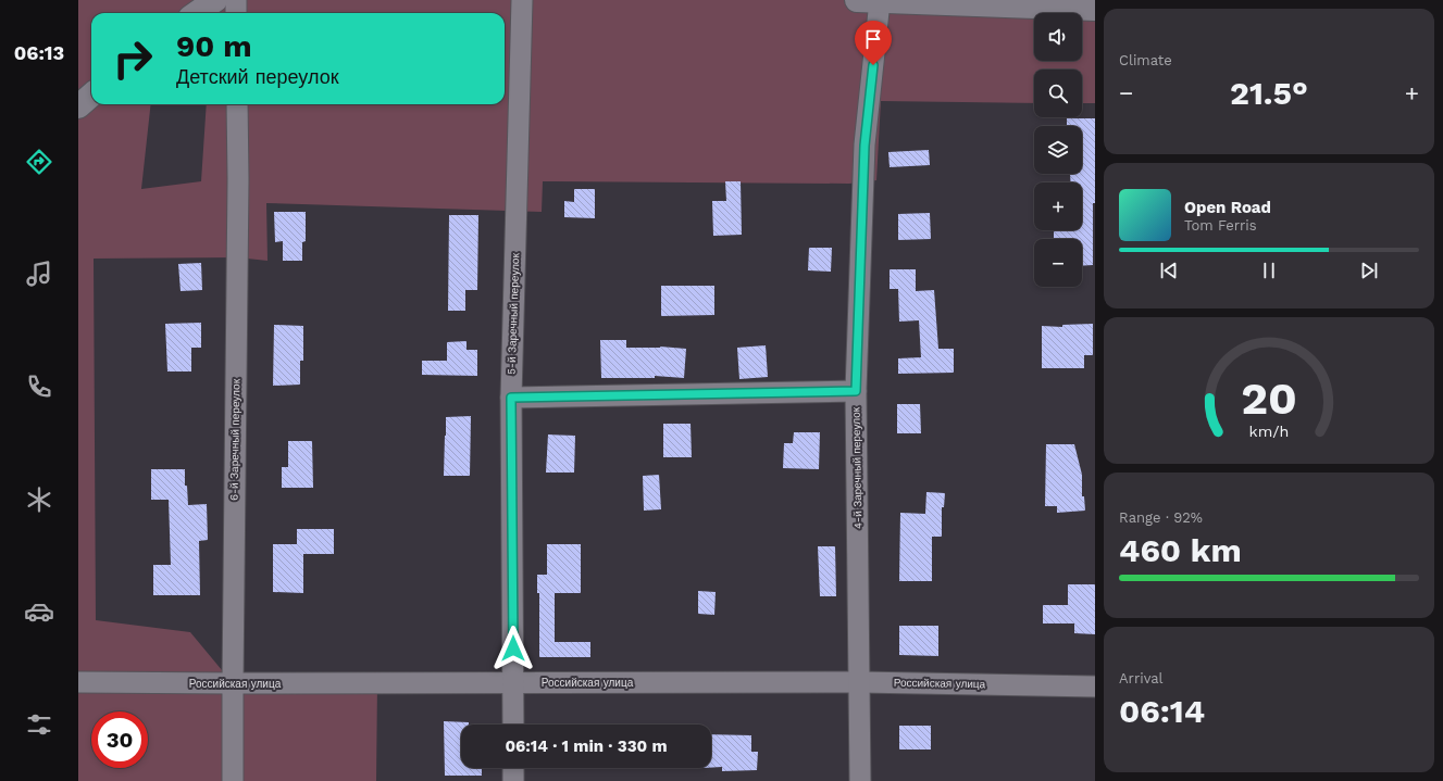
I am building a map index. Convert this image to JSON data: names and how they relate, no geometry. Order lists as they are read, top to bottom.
{
  "streets": {
    "street": [
      "5-й Заречный переулок",
      "6-й Заречный переулок",
      "4-й Заречный переулок",
      "Российская улица"
    ]
  },
  "crossings": [
    ["5-й Заречный переулок", "Российская улица"],
    ["6-й Заречный переулок", "Российская улица"],
    ["4-й Заречный переулок", "Российская улица"]
  ],
  "page": {
    "tabs": "06:13",
    "tile": [
      "Climate",
      ["Range · 92%", "460 km"],
      ["Arrival", "06:14"]
    ],
    "map_buttons": ["+", "−"],
    "turn": ["90 m", "Детский переулок"],
    "heat": ["−", "21.5°", "+"],
    "song": ["Open Road", "Tom Ferris"],
    "limit": "30",
    "trip": "06:14 · 1 min · 330 m",
    "gauge": ["20", "km/h"]
  }
}
